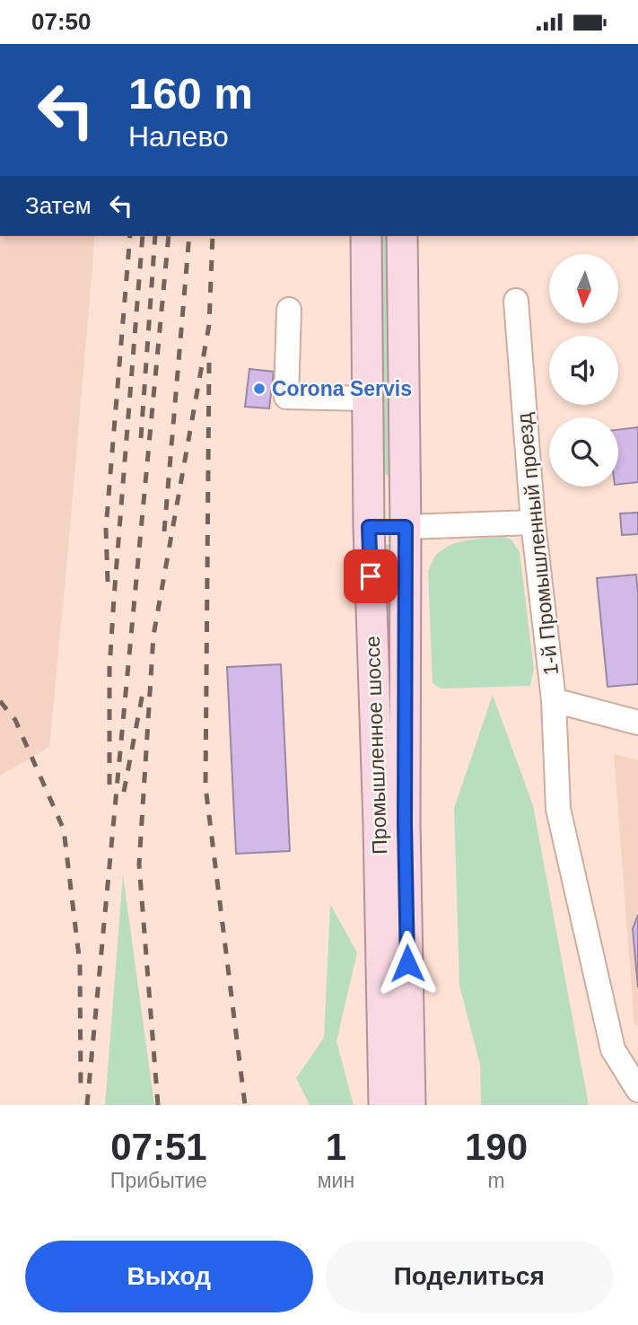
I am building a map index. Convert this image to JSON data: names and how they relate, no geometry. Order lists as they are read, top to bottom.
{
  "streets": {
    "main road": ["Промышленное шоссе"],
    "lane": ["1-й Промышленный проезд"]
  },
  "places": ["Corona Servis"],
  "north": "bottom",
  "page": {
    "status": "07:50",
    "turn": ["160 m", "Налево"],
    "then": "Затем",
    "eta": [
      "07:51",
      "Прибытие",
      "1",
      "мин",
      "190",
      "m"
    ],
    "buttons": ["Выход", "Поделиться"]
  }
}
